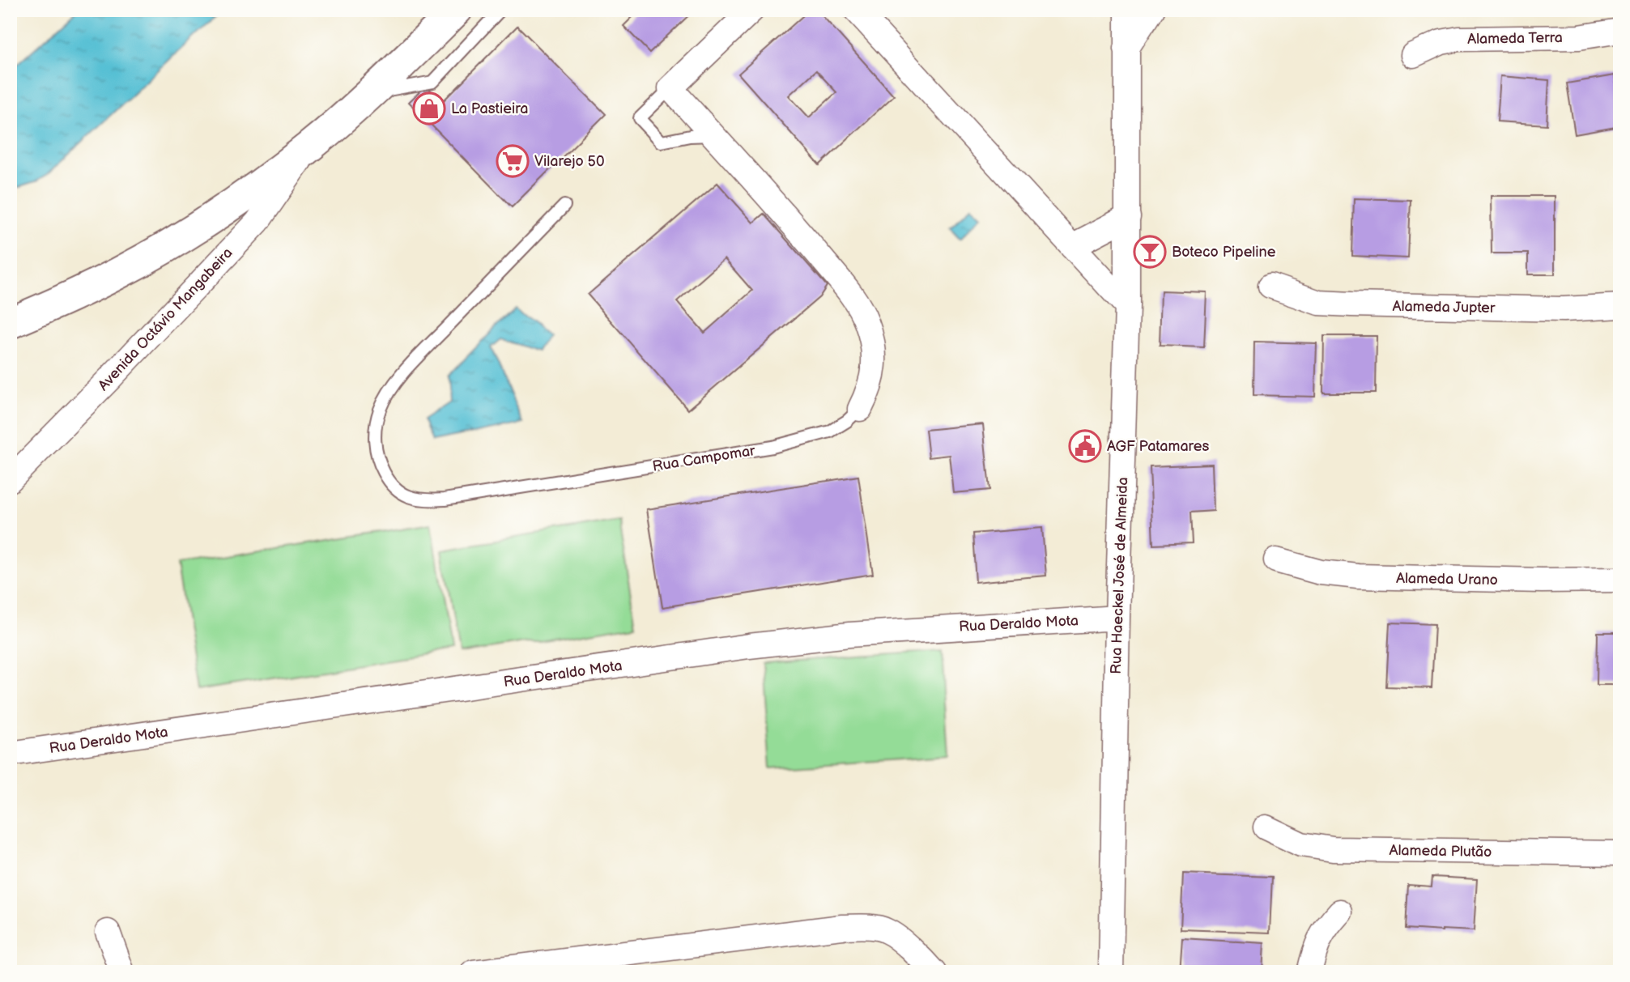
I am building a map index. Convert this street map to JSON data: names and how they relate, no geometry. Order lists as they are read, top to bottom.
{
  "streets": {
    "main road": ["Avenida Octávio Mangabeira"],
    "street": [
      "Alameda Terra",
      "Alameda Jupter",
      "Rua Campomar",
      "Rua Haeckel José de Almeida",
      "Alameda Urano",
      "Rua Deraldo Mota",
      "Alameda Plutão"
    ]
  },
  "crossings": [
    ["Rua Haeckel José de Almeida", "Rua Deraldo Mota"]
  ],
  "places": {
    "shop": ["La Pastieira"],
    "supermarket": ["Vilarejo 50"],
    "bar": ["Boteco Pipeline"],
    "public building": ["AGF Patamares"]
  }
}
